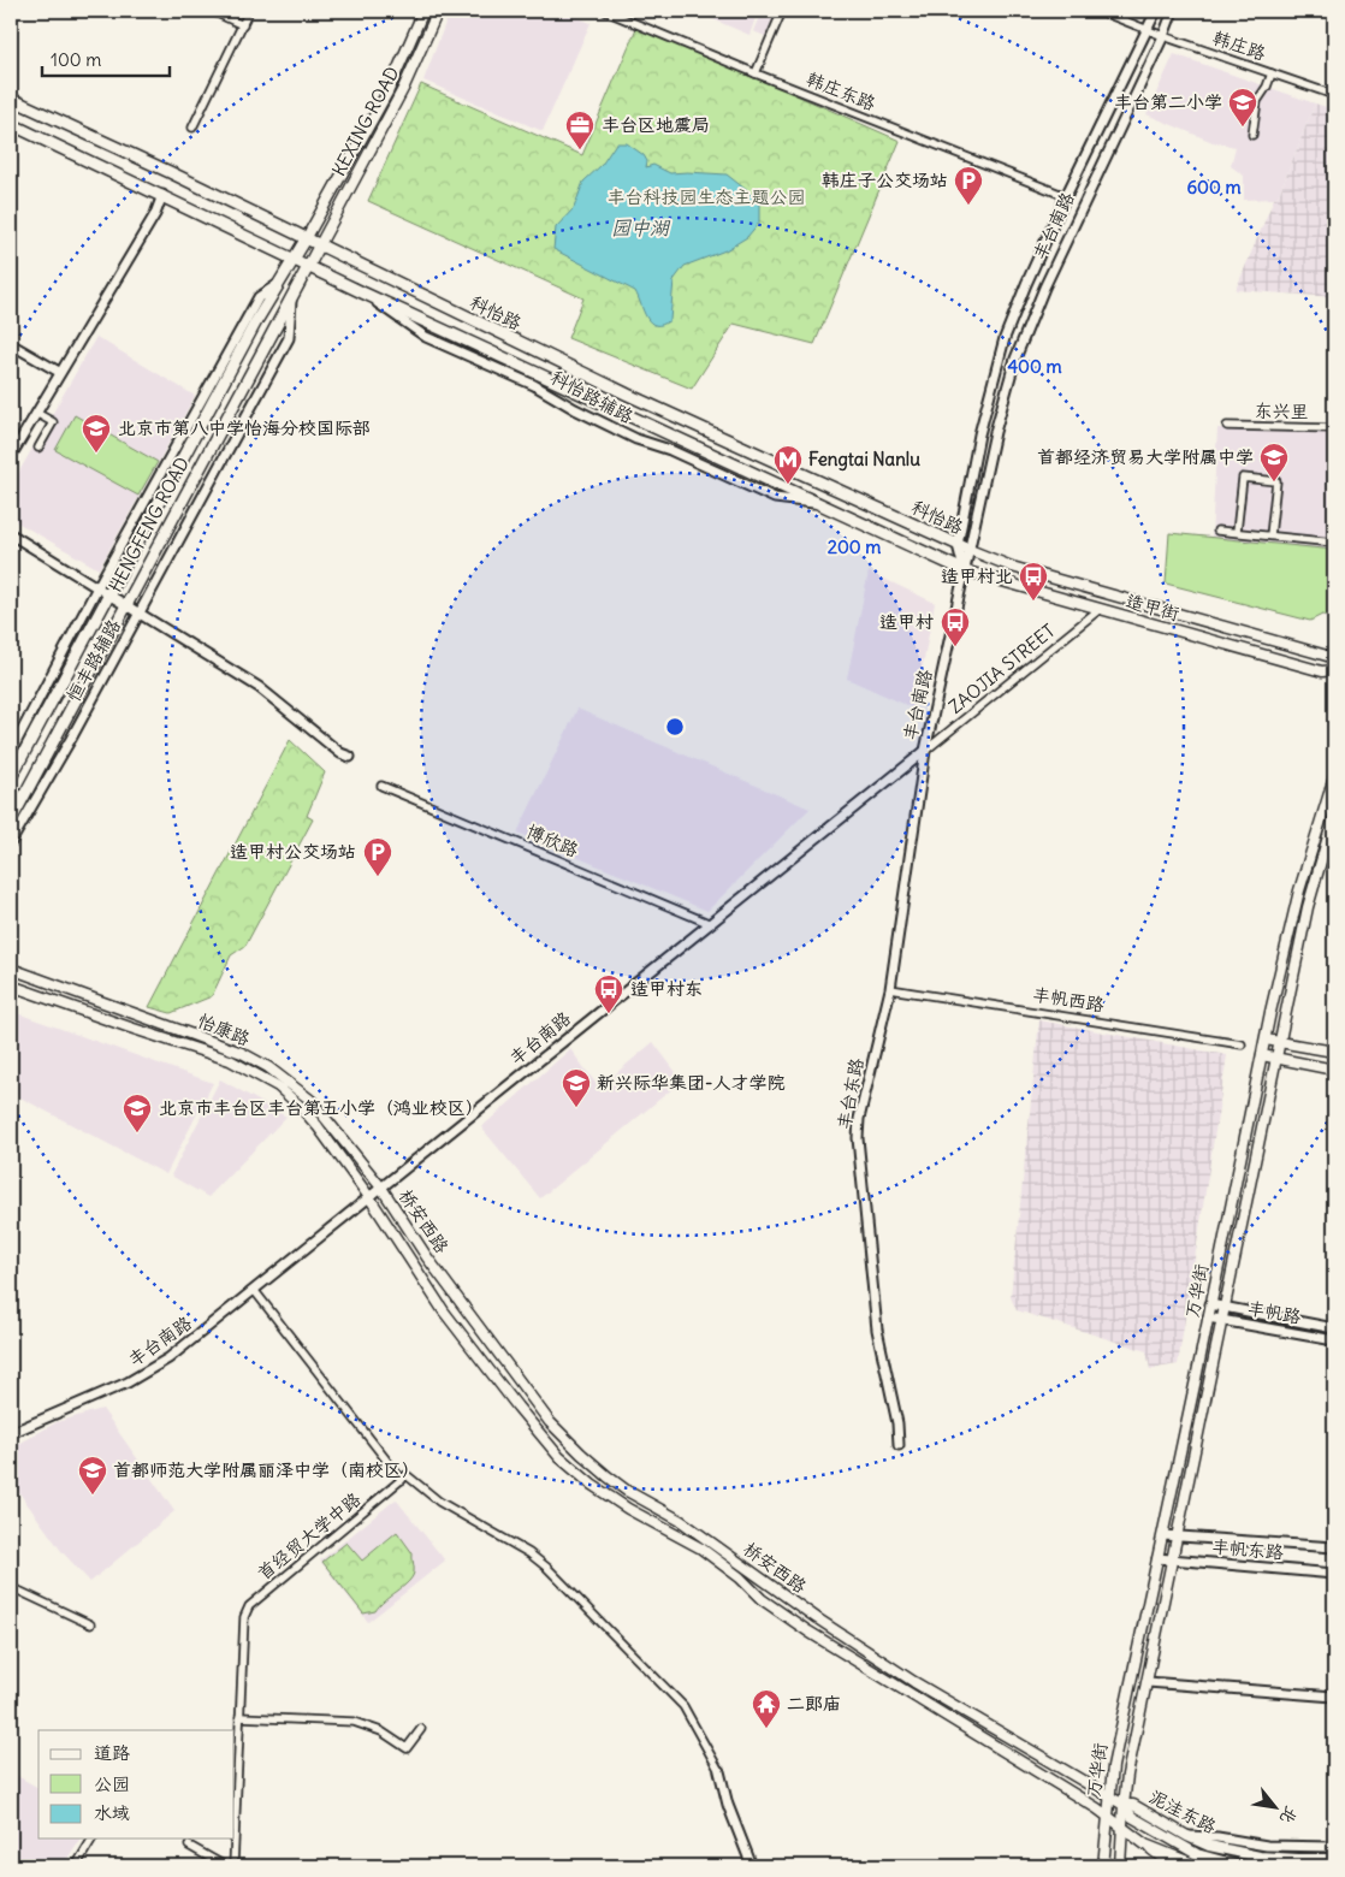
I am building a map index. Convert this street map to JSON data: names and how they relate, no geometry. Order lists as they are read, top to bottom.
{
  "streets": {
    "main road": [
      "KEXING ROAD",
      "科怡路",
      "HENGFENG ROAD",
      "造甲街",
      "怡康路",
      "桥安西路",
      "万华街",
      "泥洼东路"
    ],
    "street": [
      "韩庄路",
      "韩庄东路",
      "丰台南路",
      "科怡路辅路",
      "东兴里",
      "恒丰路辅路",
      "ZAOJIA STREET",
      "博欣路",
      "丰帆西路",
      "丰台东路",
      "丰帆路",
      "首经贸大学中路",
      "丰帆东路"
    ]
  },
  "crossings": [
    ["韩庄路", "丰台南路"],
    ["韩庄东路", "丰台南路"],
    ["KEXING ROAD", "科怡路"],
    ["KEXING ROAD", "HENGFENG ROAD"],
    ["丰台南路", "科怡路"],
    ["丰台南路", "造甲街"],
    ["丰台南路", "ZAOJIA STREET"],
    ["丰台南路", "博欣路"],
    ["丰台南路", "怡康路"],
    ["丰台南路", "丰台东路"],
    ["丰台南路", "桥安西路"],
    ["科怡路", "科怡路辅路"],
    ["科怡路", "HENGFENG ROAD"],
    ["科怡路", "造甲街"],
    ["HENGFENG ROAD", "恒丰路辅路"],
    ["造甲街", "ZAOJIA STREET"],
    ["ZAOJIA STREET", "丰台东路"],
    ["丰帆西路", "丰台东路"],
    ["怡康路", "桥安西路"],
    ["桥安西路", "万华街"],
    ["桥安西路", "泥洼东路"],
    ["万华街", "丰帆路"],
    ["万华街", "丰帆东路"],
    ["万华街", "泥洼东路"]
  ],
  "water": ["园中湖"],
  "parks": ["丰台科技园生态主题公园"],
  "places": {
    "school or university": [
      "丰台第二小学",
      "北京市第八中学怡海分校国际部",
      "首都经济贸易大学附属中学",
      "新兴际华集团-人才学院",
      "北京市丰台区丰台第五小学（鸿业校区）",
      "首都师范大学附属丽泽中学（南校区）"
    ],
    "office": ["丰台区地震局"],
    "parking": ["韩庄子公交场站", "造甲村公交场站"],
    "metro station": ["Fengtai Nanlu"],
    "bus stop": ["造甲村北", "造甲村", "造甲村东"],
    "temple": ["二郎庙"]
  },
  "legend": ["道路", "公园", "水域"],
  "scale_bar": "100 m",
  "north": "bottom right",
  "rings": ["600 m", "400 m", "200 m"]
}
